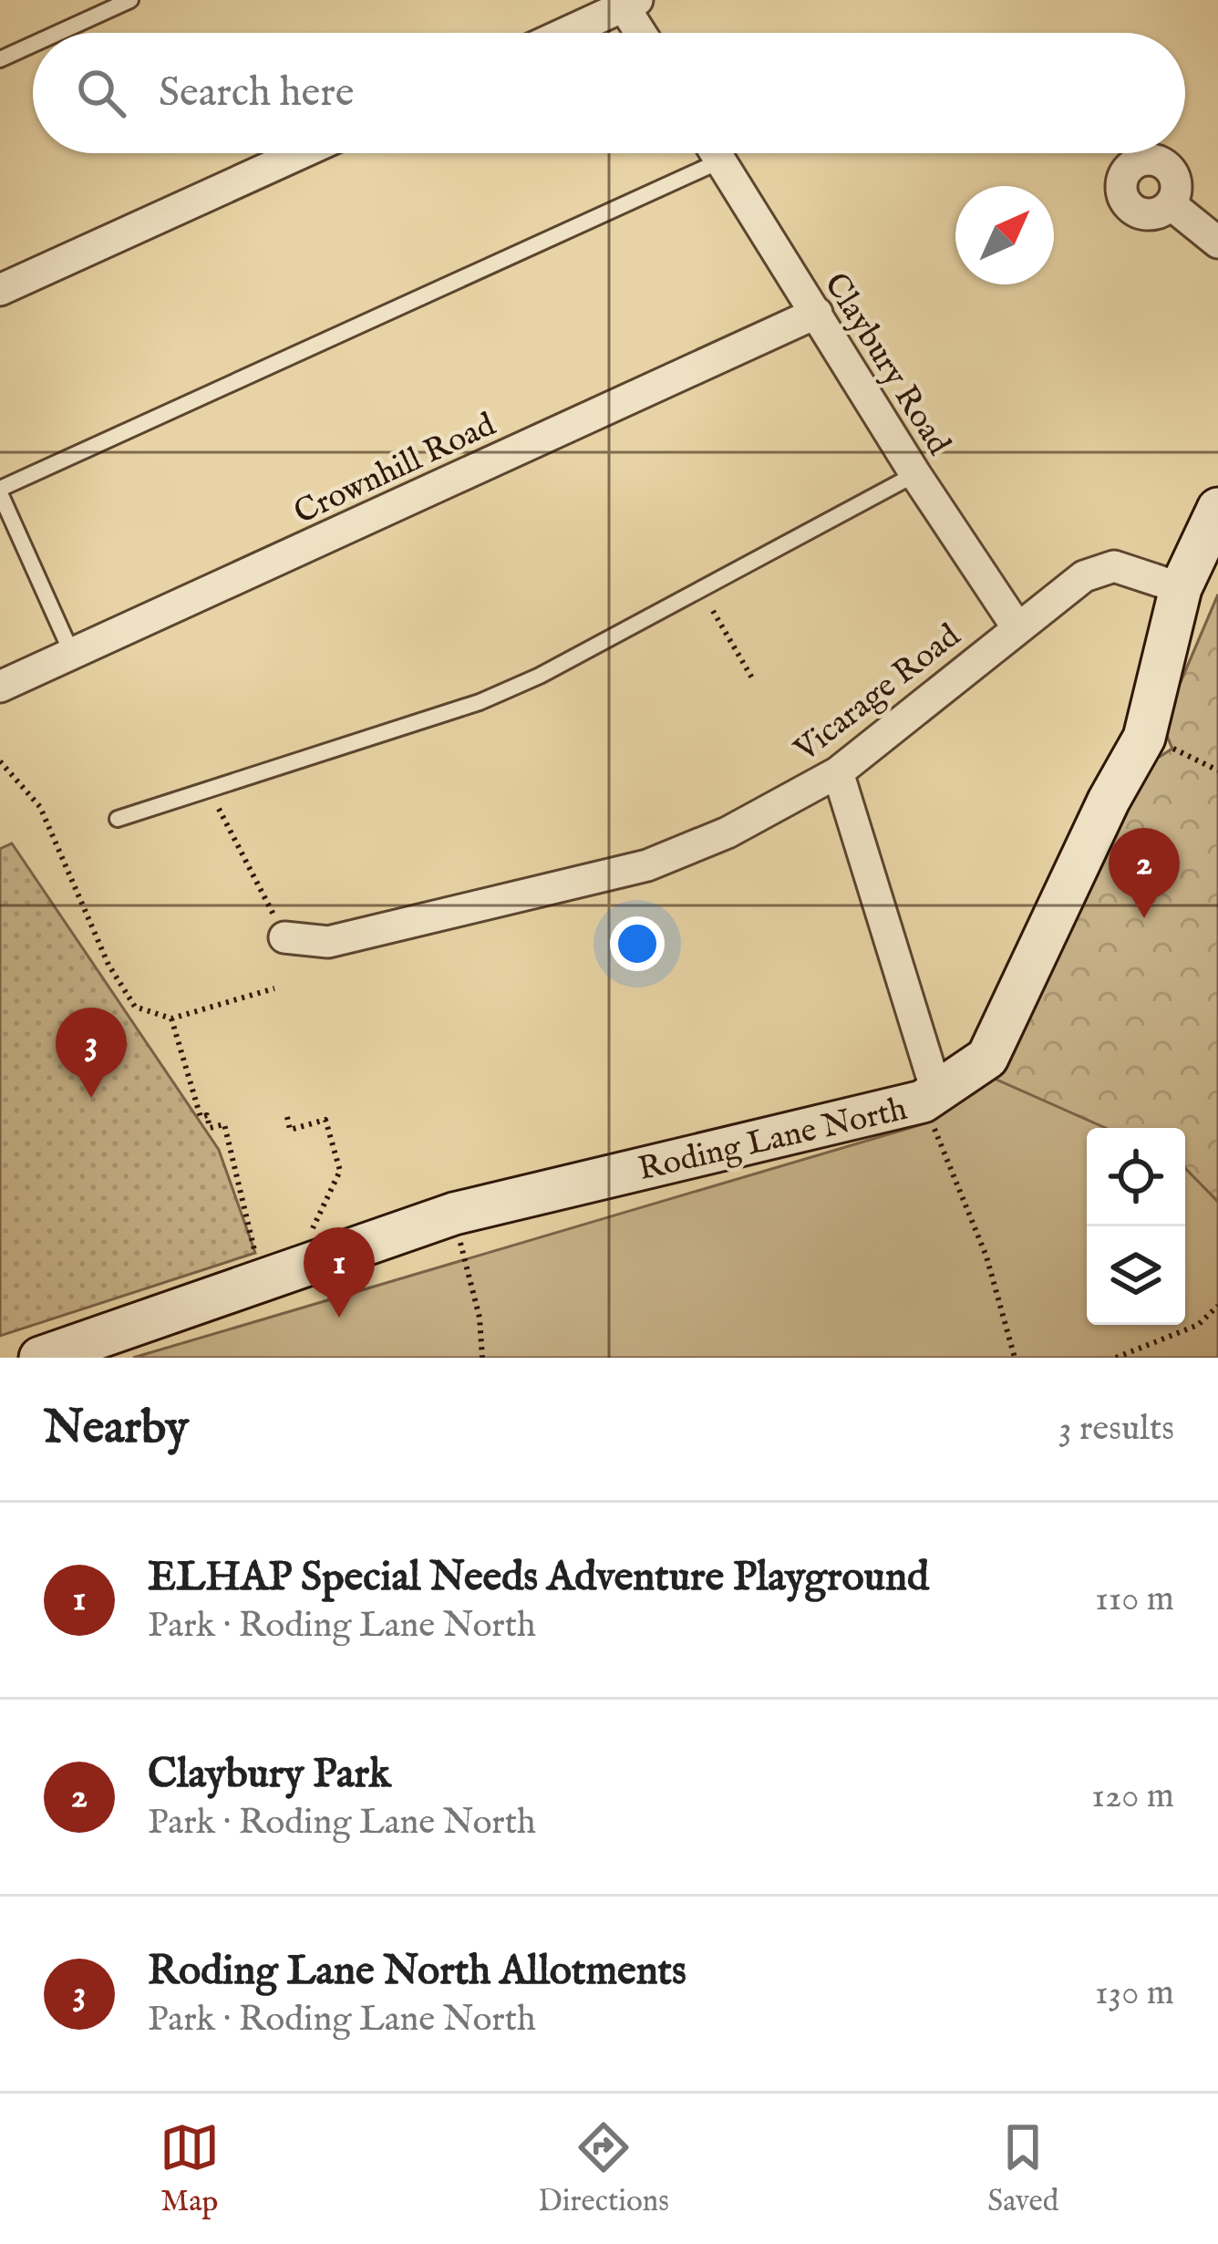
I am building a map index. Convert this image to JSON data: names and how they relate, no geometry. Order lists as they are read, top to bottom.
{
  "streets": {
    "street": [
      "Claybury Road",
      "Crownhill Road",
      "Vicarage Road",
      "Roding Lane North"
    ]
  },
  "crossings": [
    ["Claybury Road", "Crownhill Road"],
    ["Claybury Road", "Vicarage Road"],
    ["Vicarage Road", "Roding Lane North"]
  ],
  "north": "top right",
  "page": {
    "search": "Search here",
    "pins": ["2", "3", "1"],
    "heading": ["Nearby", "3 results"],
    "list": [
      {
        "mark": "1",
        "name": "ELHAP Special Needs Adventure Playground",
        "note": "Park · Roding Lane North",
        "value": "110 m"
      },
      {
        "mark": "2",
        "name": "Claybury Park",
        "note": "Park · Roding Lane North",
        "value": "120 m"
      },
      {
        "mark": "3",
        "name": "Roding Lane North Allotments",
        "note": "Park · Roding Lane North",
        "value": "130 m"
      }
    ],
    "nav": ["Map", "Directions", "Saved"]
  }
}
